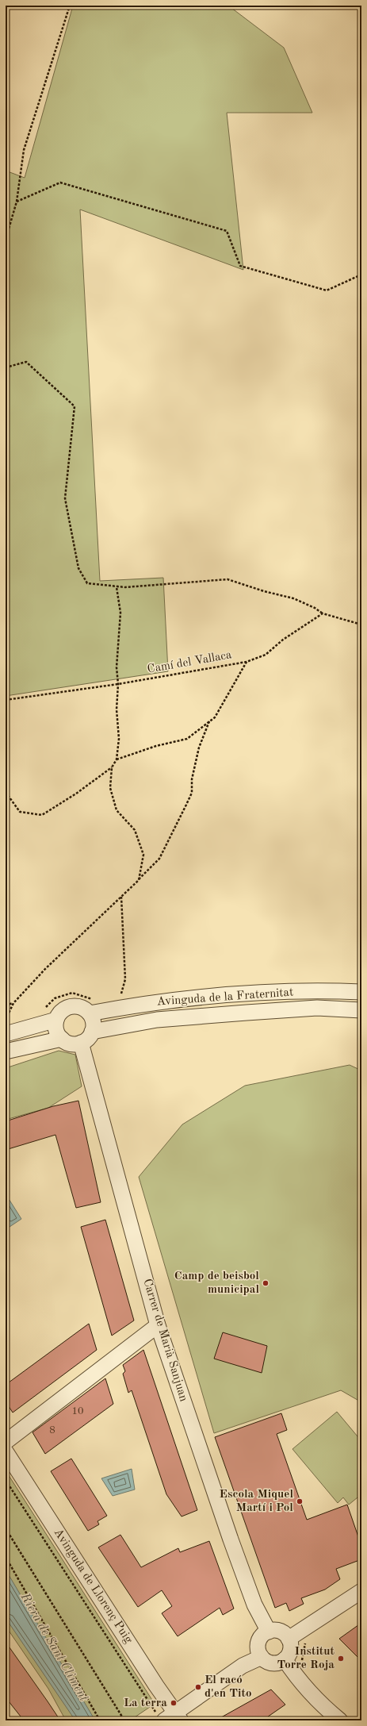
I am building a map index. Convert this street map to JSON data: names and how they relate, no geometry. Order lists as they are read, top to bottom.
{
  "streets": {
    "street": ["Avinguda de la Fraternitat", "Carrer de Marià Sanjuan", "Avinguda de Llorenç Puig"],
    "path": ["Camí del Vallaca"]
  },
  "crossings": [
    ["Avinguda de la Fraternitat", "Carrer de Marià Sanjuan"]
  ],
  "water": ["Riera de Sant Climent"],
  "places": [
    "Camp de beisbol municipal",
    "Escola Miquel Martí i Pol",
    "Institut Torre Roja",
    "El racó d'en Tito",
    "La terra"
  ],
  "house_numbers": ["10", "8"]
}
